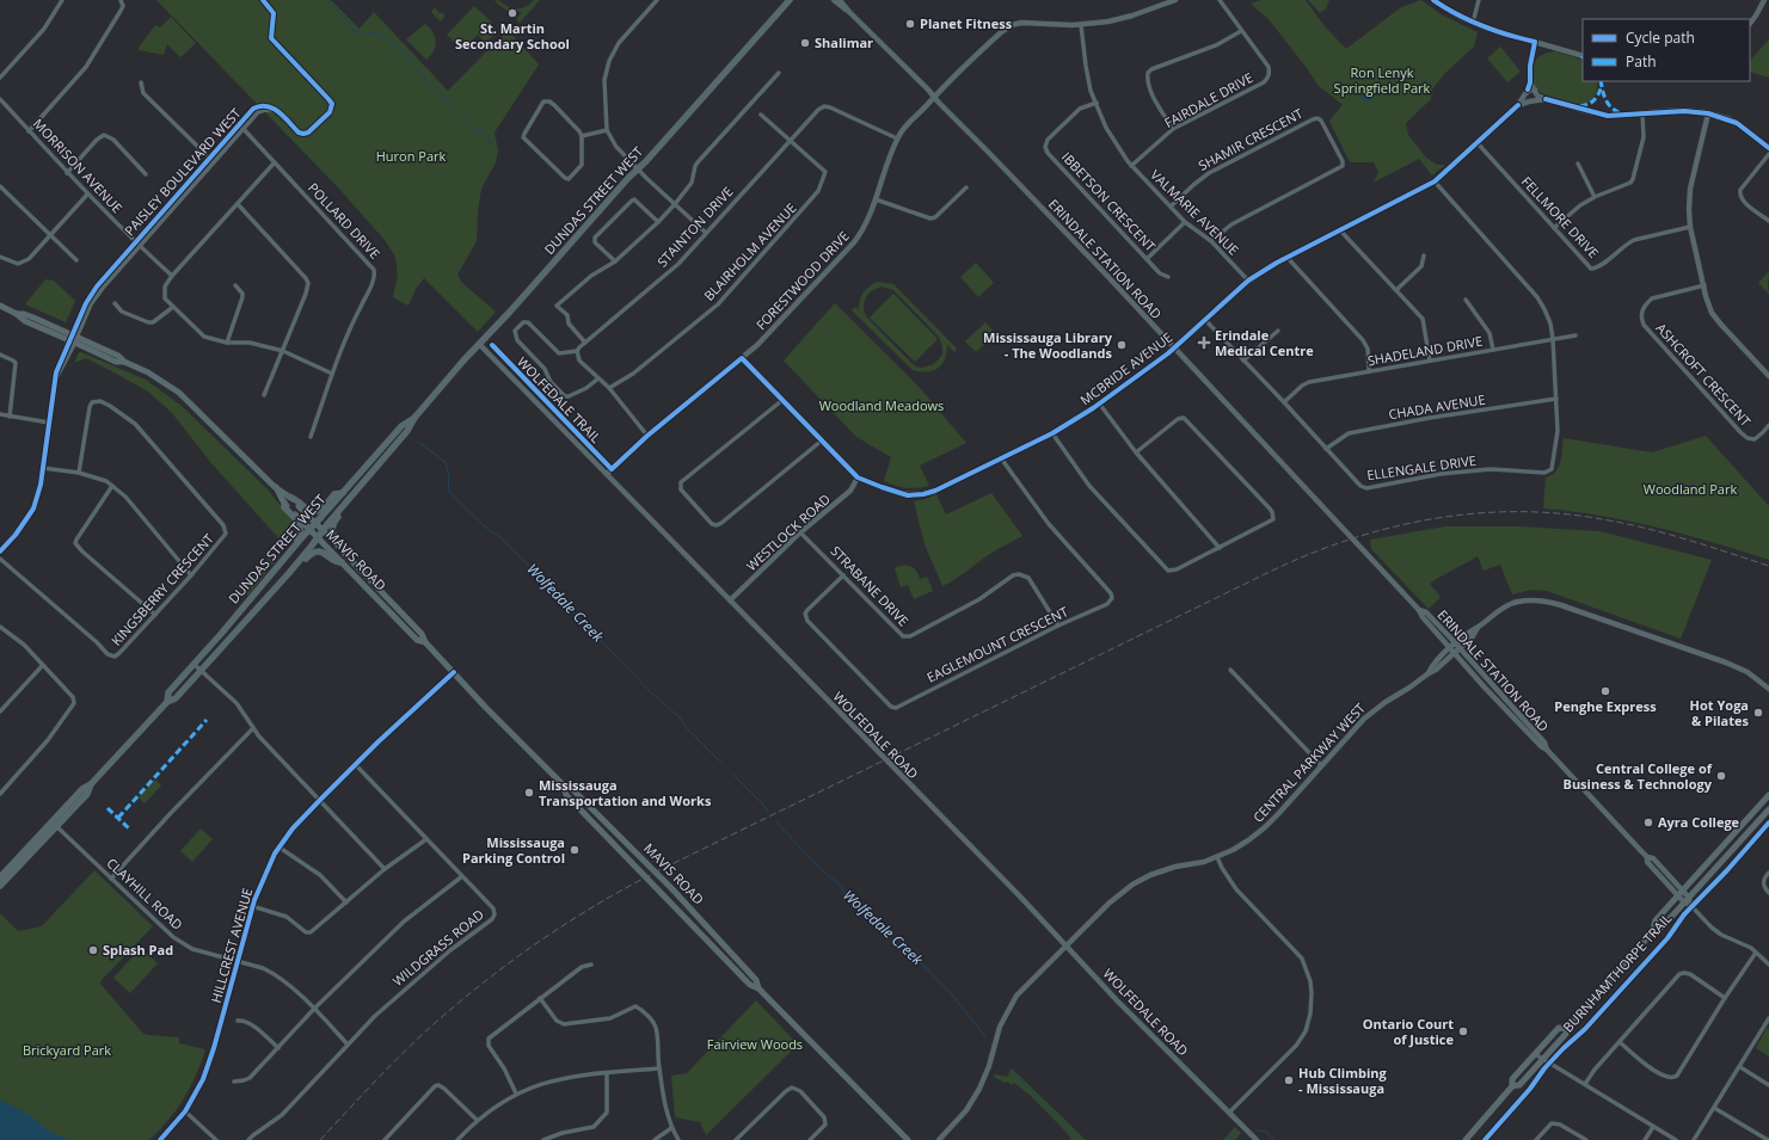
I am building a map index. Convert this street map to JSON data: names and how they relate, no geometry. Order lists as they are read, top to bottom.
{
  "streets": {
    "main road": ["DUNDAS STREET WEST", "MAVIS ROAD"],
    "street": [
      "FAIRDALE DRIVE",
      "SHAMIR CRESCENT",
      "MORRISON AVENUE",
      "PAISLEY BOULEVARD WEST",
      "IBBETSON CRESCENT",
      "VALMARIE AVENUE",
      "FELLMORE DRIVE",
      "POLLARD DRIVE",
      "STAINTON DRIVE",
      "BLAIRHOLM AVENUE",
      "ERINDALE STATION ROAD",
      "FORESTWOOD DRIVE",
      "SHADELAND DRIVE",
      "MCBRIDE AVENUE",
      "ASHCROFT CRESCENT",
      "CHADA AVENUE",
      "ELLENGALE DRIVE",
      "WESTLOCK ROAD",
      "STRABANE DRIVE",
      "KINGSBERRY CRESCENT",
      "EAGLEMOUNT CRESCENT",
      "WOLFEDALE ROAD",
      "CENTRAL PARKWAY WEST",
      "CLAYHILL ROAD",
      "HILLCREST AVENUE",
      "WILDGRASS ROAD"
    ],
    "cycle path": ["WOLFEDALE TRAIL", "BURNHAMTHORPE TRAIL"]
  },
  "crossings": [
    ["FAIRDALE DRIVE", "VALMARIE AVENUE"],
    ["SHAMIR CRESCENT", "VALMARIE AVENUE"],
    ["MORRISON AVENUE", "PAISLEY BOULEVARD WEST"],
    ["PAISLEY BOULEVARD WEST", "POLLARD DRIVE"],
    ["PAISLEY BOULEVARD WEST", "MAVIS ROAD"],
    ["DUNDAS STREET WEST", "MAVIS ROAD"],
    ["DUNDAS STREET WEST", "WOLFEDALE ROAD"],
    ["DUNDAS STREET WEST", "CLAYHILL ROAD"],
    ["IBBETSON CRESCENT", "VALMARIE AVENUE"],
    ["VALMARIE AVENUE", "FORESTWOOD DRIVE"],
    ["VALMARIE AVENUE", "MCBRIDE AVENUE"],
    ["FELLMORE DRIVE", "MCBRIDE AVENUE"],
    ["STAINTON DRIVE", "BLAIRHOLM AVENUE"],
    ["STAINTON DRIVE", "FORESTWOOD DRIVE"],
    ["ERINDALE STATION ROAD", "FORESTWOOD DRIVE"],
    ["ERINDALE STATION ROAD", "MCBRIDE AVENUE"],
    ["ERINDALE STATION ROAD", "CENTRAL PARKWAY WEST"],
    ["FORESTWOOD DRIVE", "MCBRIDE AVENUE"],
    ["FORESTWOOD DRIVE", "WOLFEDALE ROAD"],
    ["SHADELAND DRIVE", "ELLENGALE DRIVE"],
    ["MCBRIDE AVENUE", "ELLENGALE DRIVE"],
    ["MCBRIDE AVENUE", "WESTLOCK ROAD"],
    ["MCBRIDE AVENUE", "EAGLEMOUNT CRESCENT"],
    ["CHADA AVENUE", "ELLENGALE DRIVE"],
    ["WESTLOCK ROAD", "STRABANE DRIVE"],
    ["WESTLOCK ROAD", "WOLFEDALE ROAD"],
    ["MAVIS ROAD", "HILLCREST AVENUE"],
    ["STRABANE DRIVE", "EAGLEMOUNT CRESCENT"],
    ["WOLFEDALE ROAD", "CENTRAL PARKWAY WEST"],
    ["CLAYHILL ROAD", "HILLCREST AVENUE"],
    ["CLAYHILL ROAD", "WILDGRASS ROAD"],
    ["HILLCREST AVENUE", "WILDGRASS ROAD"]
  ],
  "water": ["Wolfedale Creek"],
  "parks": [
    "Ron Lenyk Springfield Park",
    "Huron Park",
    "Woodland Meadows",
    "Woodland Park",
    "Fairview Woods",
    "Brickyard Park"
  ],
  "places": {
    "other": [
      "St. Martin Secondary School",
      "Planet Fitness",
      "Shalimar",
      "Mississauga Library - The Woodlands",
      "Penghe Express",
      "Hot Yoga & Pilates",
      "Central College of Business & Technology",
      "Mississauga Transportation and Works",
      "Ayra College",
      "Mississauga Parking Control",
      "Splash Pad",
      "Ontario Court of Justice",
      "Hub Climbing - Mississauga"
    ],
    "health": ["Erindale Medical Centre"]
  },
  "legend": ["Cycle path", "Path"]
}
